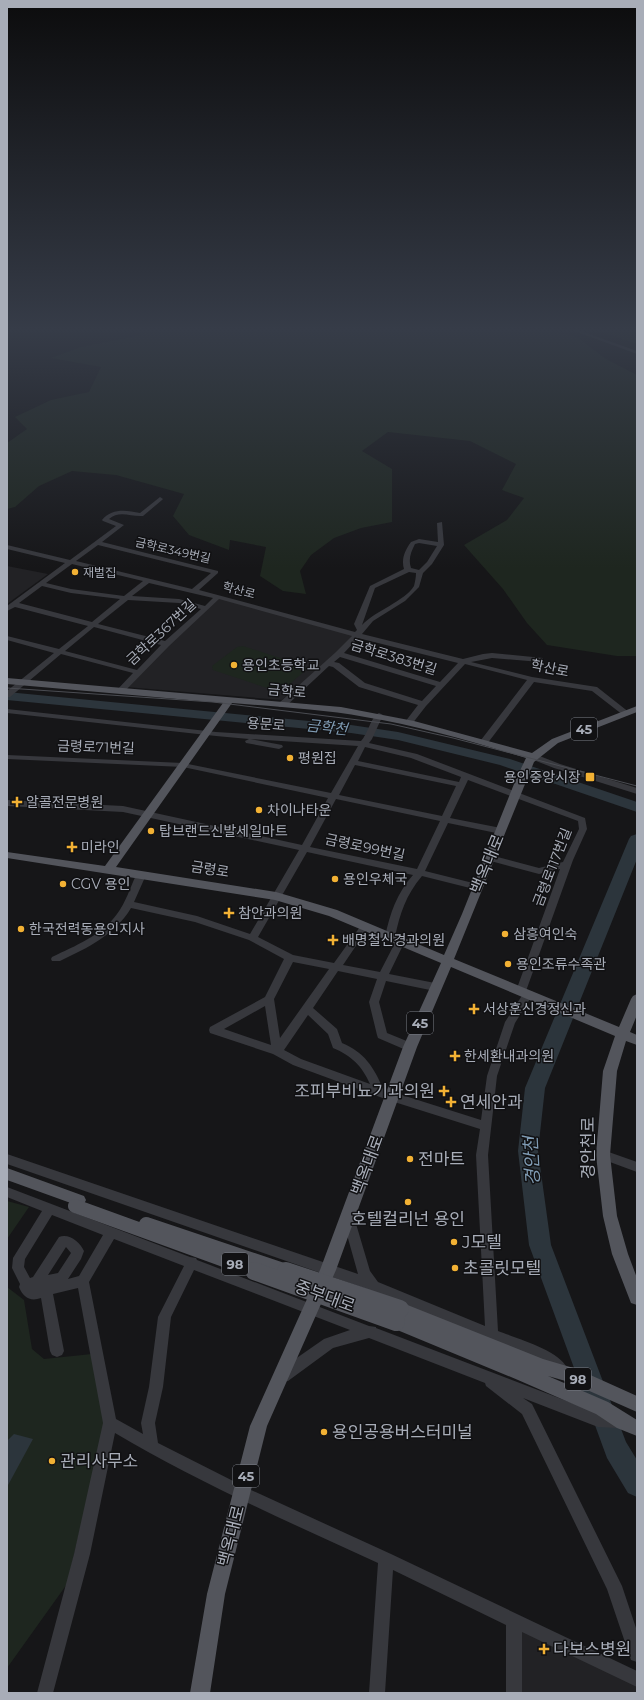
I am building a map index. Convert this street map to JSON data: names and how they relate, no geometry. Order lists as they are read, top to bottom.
{
  "streets": {
    "main road": [
      "금학로",
      "45",
      "백옥대로",
      "금령로",
      "경안천로",
      "98",
      "중부대로"
    ],
    "street": [
      "금학로349번길",
      "학산로",
      "금학로367번길",
      "금학로383번길",
      "용문로",
      "금령로71번길",
      "금령로99번길",
      "금령로117번길"
    ]
  },
  "crossings": [
    ["금학로349번길", "학산로"],
    ["금학로349번길", "금학로367번길"],
    ["학산로", "금학로367번길"],
    ["학산로", "금학로383번길"],
    ["학산로", "백옥대로"],
    ["금학로367번길", "금학로"],
    ["금학로383번길", "금학로"],
    ["금학로", "금령로99번길"],
    ["금학로", "백옥대로"],
    ["용문로", "금령로99번길"],
    ["용문로", "백옥대로"],
    ["용문로", "금령로117번길"],
    ["금령로71번길", "금령로99번길"],
    ["금령로99번길", "백옥대로"],
    ["금령로99번길", "금령로"],
    ["백옥대로", "금령로117번길"],
    ["백옥대로", "금령로"],
    ["금령로117번길", "금령로"],
    ["금령로", "경안천로"]
  ],
  "water": ["금학천", "경안천"],
  "places": {
    "other": [
      "재벌집",
      "용인초등학교",
      "평원집",
      "차이나타운",
      "탑브랜드신발세일마트",
      "용인우체국",
      "CGV 용인",
      "한국전력동용인지사",
      "삼흥여인숙",
      "용인조류수족관",
      "전마트",
      "호텔컬리넌 용인",
      "J모텔",
      "초콜릿모텔",
      "용인공용버스터미널",
      "관리사무소"
    ],
    "transit": ["용인중앙시장"],
    "health": [
      "알콜전문병원",
      "미라인",
      "참안과의원",
      "배명철신경과의원",
      "서상훈신경정신과",
      "한세환내과의원",
      "조피부비뇨기과의원",
      "연세안과",
      "다보스병원"
    ]
  }
}
